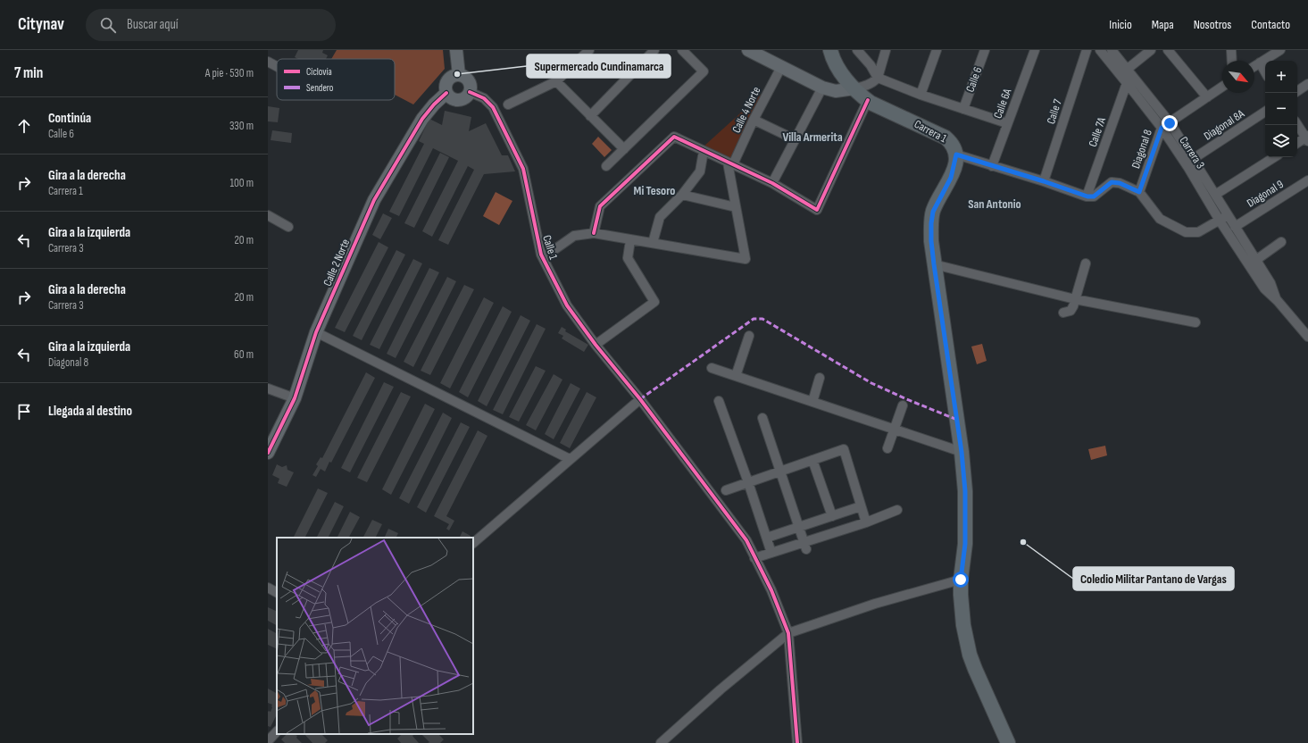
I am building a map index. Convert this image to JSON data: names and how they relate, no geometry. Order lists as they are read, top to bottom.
{
  "streets": {
    "main road": ["Carrera 1"],
    "street": [
      "Calle 6",
      "Calle 6A",
      "Calle 4 Norte",
      "Calle 7",
      "Diagonal 8A",
      "Calle 7A",
      "Diagonal 8",
      "Carrera 3",
      "Diagonal 9",
      "Calle 1",
      "Calle 2 Norte"
    ]
  },
  "crossings": [
    ["Calle 6A", "Carrera 1"],
    ["Calle 7", "Carrera 1"],
    ["Diagonal 8A", "Carrera 3"],
    ["Carrera 1", "Calle 7A"],
    ["Calle 7A", "Carrera 3"],
    ["Diagonal 8", "Carrera 3"],
    ["Carrera 3", "Diagonal 9"],
    ["Calle 1", "Calle 2 Norte"]
  ],
  "districts": ["Villa Armerita", "Mi Tesoro", "San Antonio"],
  "places": ["Supermercado Cundinamarca", "Coledio Militar Pantano de Vargas"],
  "legend": ["Ciclovía", "Sendero"],
  "north": "bottom right",
  "page": {
    "header": "Citynav",
    "search": "Buscar aquí",
    "nav": [
      "Inicio",
      "Mapa",
      "Nosotros",
      "Contacto"
    ],
    "heading": ["7 min", "A pie · 530 m"],
    "map_buttons": ["+", "−"],
    "list": [
      ["Continúa", "Calle 6", "330 m"],
      ["Gira a la derecha", "Carrera 1", "100 m"],
      ["Gira a la izquierda", "Carrera 3", "20 m"],
      ["Gira a la derecha", "Carrera 3", "20 m"],
      ["Gira a la izquierda", "Diagonal 8", "60 m"],
      "Llegada al destino"
    ]
  }
}
